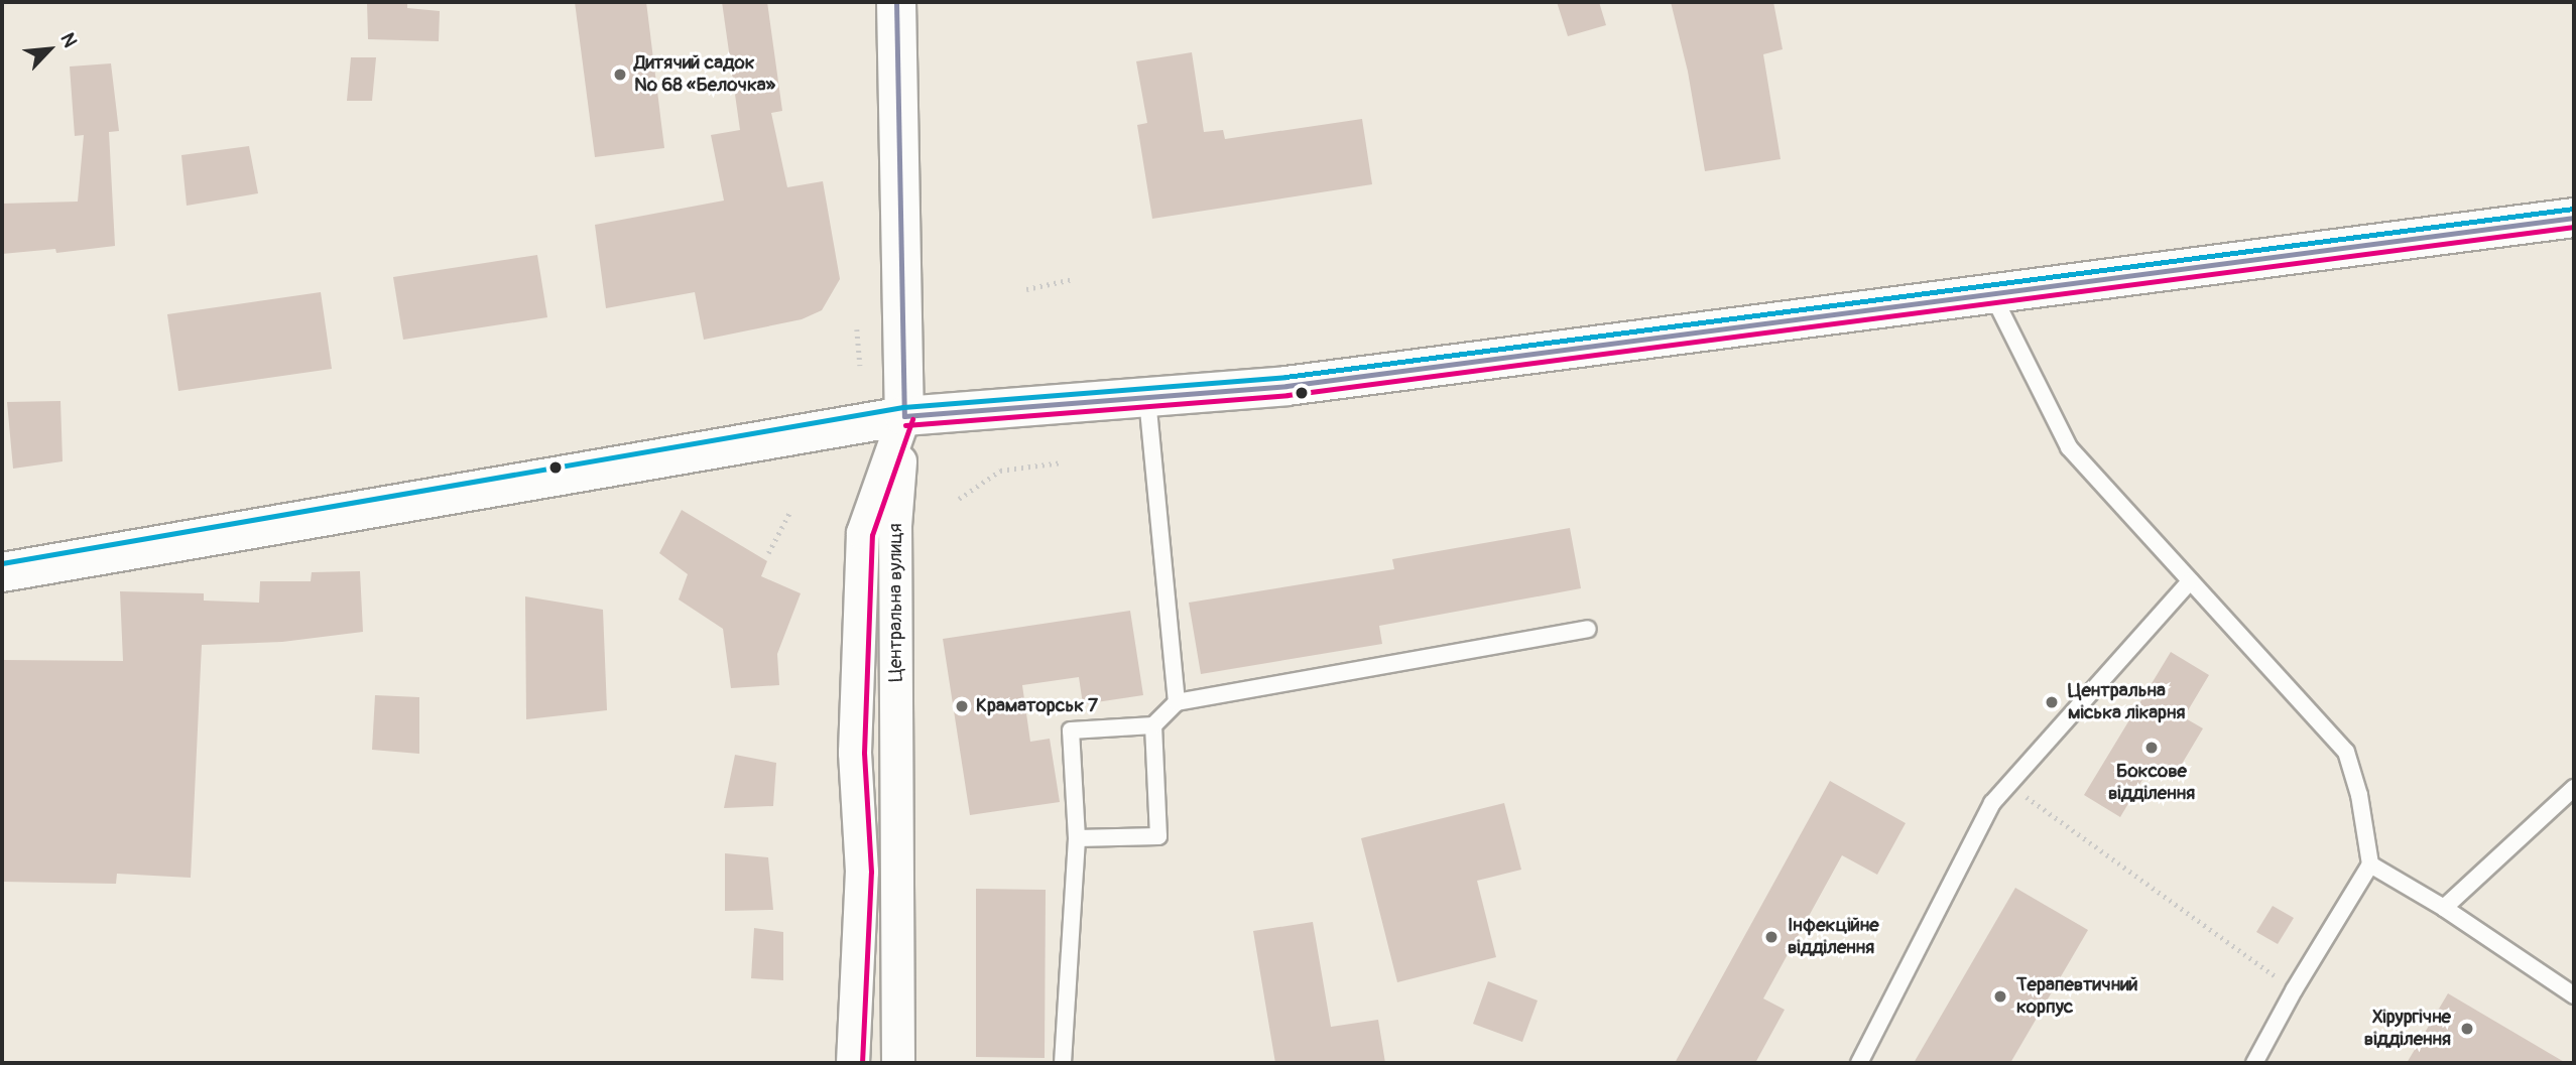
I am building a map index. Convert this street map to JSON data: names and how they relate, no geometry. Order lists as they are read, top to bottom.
{
  "streets": {
    "street": ["Центральна вулиця"]
  },
  "places": [
    "Дитячий садок № 68 «Белочка»",
    "Центральна міська лікарня",
    "Краматорськ 7",
    "Боксове відділення",
    "Інфекційне відділення",
    "Терапевтичний корпус",
    "Хірургічне відділення"
  ],
  "north": "top right"
}
